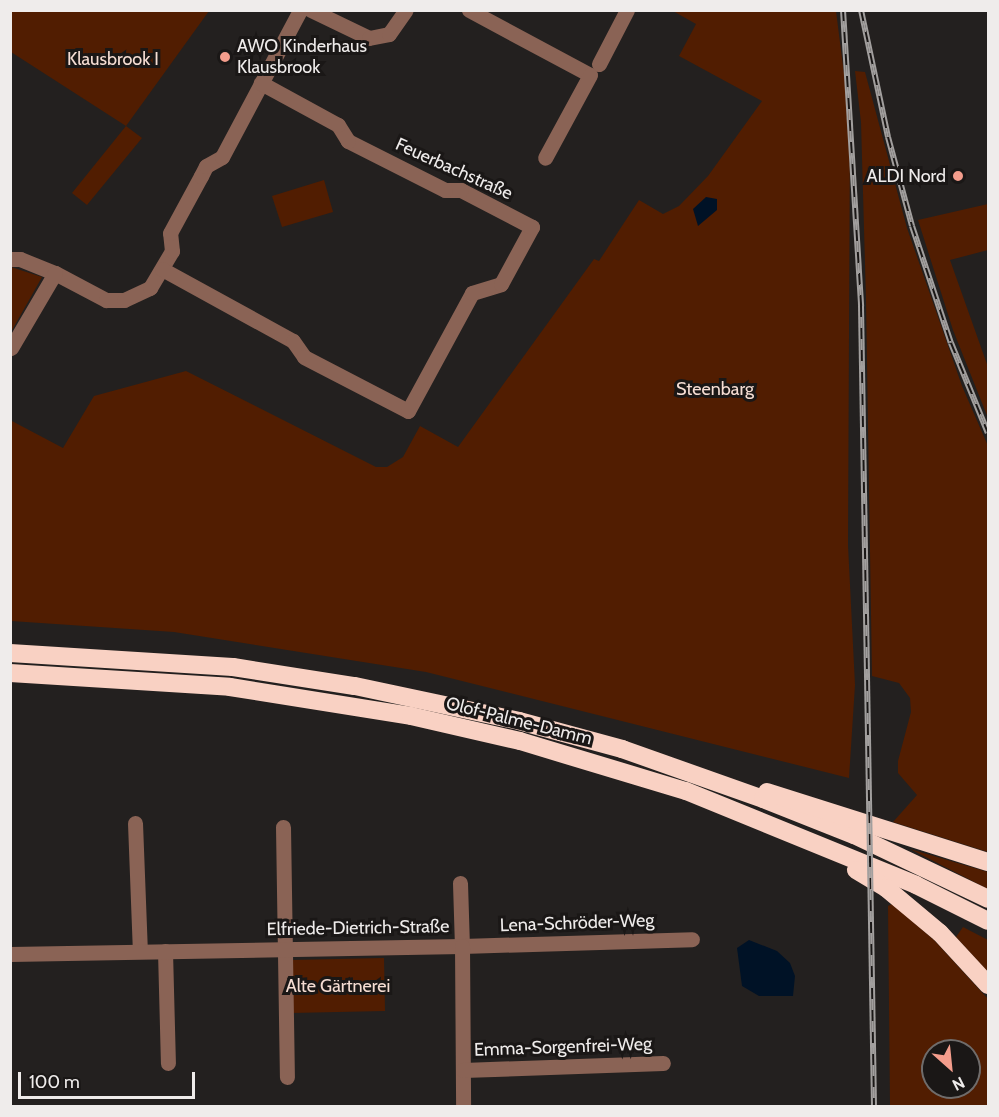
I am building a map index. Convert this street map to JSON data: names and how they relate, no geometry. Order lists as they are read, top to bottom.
{
  "streets": {
    "highway": ["Olof-Palme-Damm"],
    "street": [
      "Feuerbachstraße",
      "Lena-Schröder-Weg",
      "Elfriede-Dietrich-Straße",
      "Emma-Sorgenfrei-Weg"
    ]
  },
  "crossings": [
    ["Lena-Schröder-Weg", "Elfriede-Dietrich-Straße"],
    ["Elfriede-Dietrich-Straße", "Emma-Sorgenfrei-Weg"]
  ],
  "parks": ["Klausbrook I", "Steenbarg", "Alte Gärtnerei"],
  "places": ["AWO Kinderhaus Klausbrook", "ALDI Nord"],
  "scale_bar": "100 m",
  "north": "bottom right"
}
